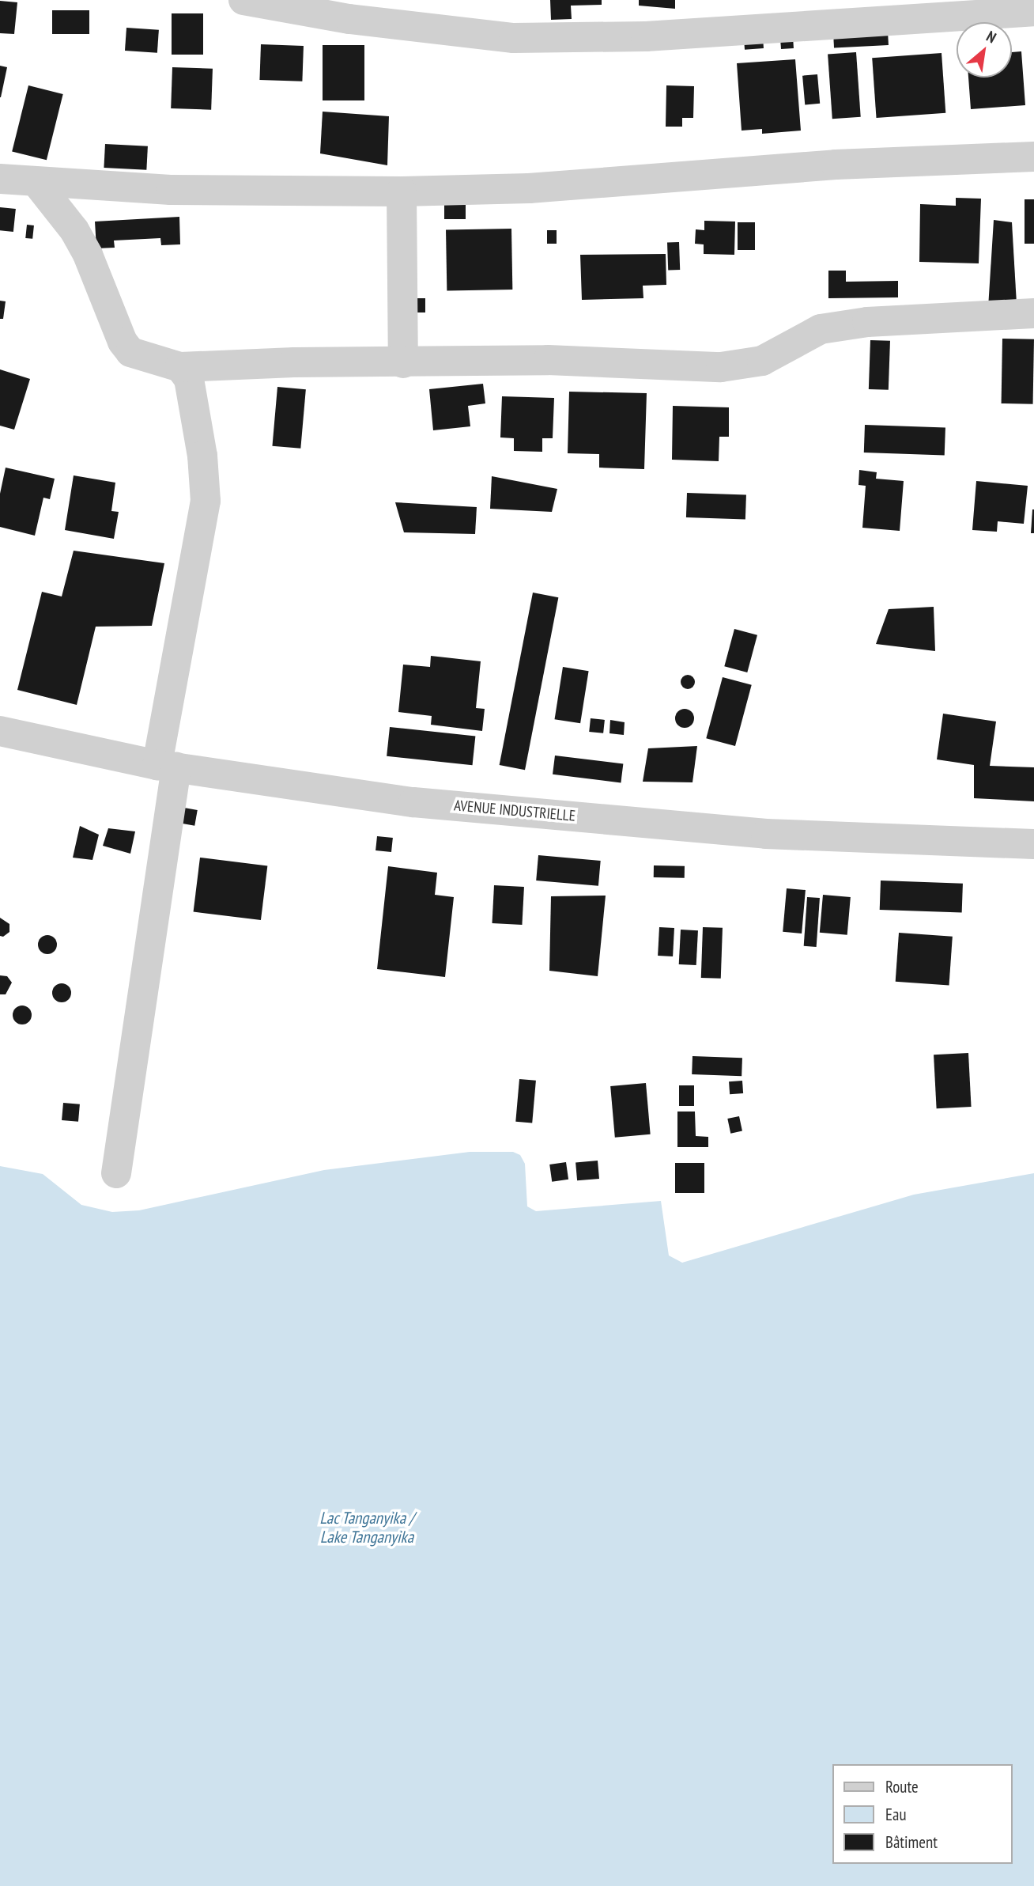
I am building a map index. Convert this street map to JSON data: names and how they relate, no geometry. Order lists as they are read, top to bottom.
{
  "streets": {
    "street": ["AVENUE INDUSTRIELLE"]
  },
  "water": ["Lac Tanganyika / Lake Tanganyika"],
  "legend": ["Route", "Eau", "Bâtiment"],
  "north": "top right"
}
